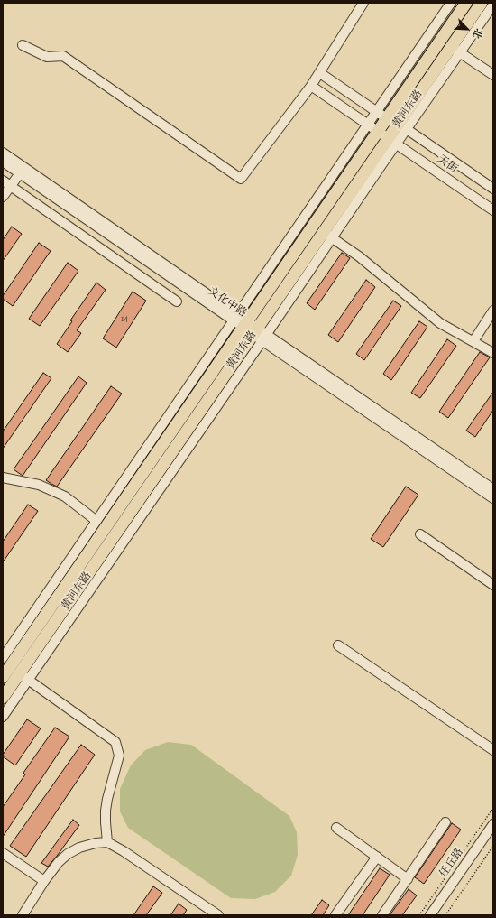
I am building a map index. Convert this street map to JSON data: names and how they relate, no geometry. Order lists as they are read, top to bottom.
{
  "streets": {
    "main road": ["黄河东路"],
    "street": ["天街", "文化中路", "任丘路"]
  },
  "crossings": [
    ["黄河东路", "天街"],
    ["黄河东路", "文化中路"]
  ],
  "house_numbers": ["14"],
  "north": "bottom right"
}
